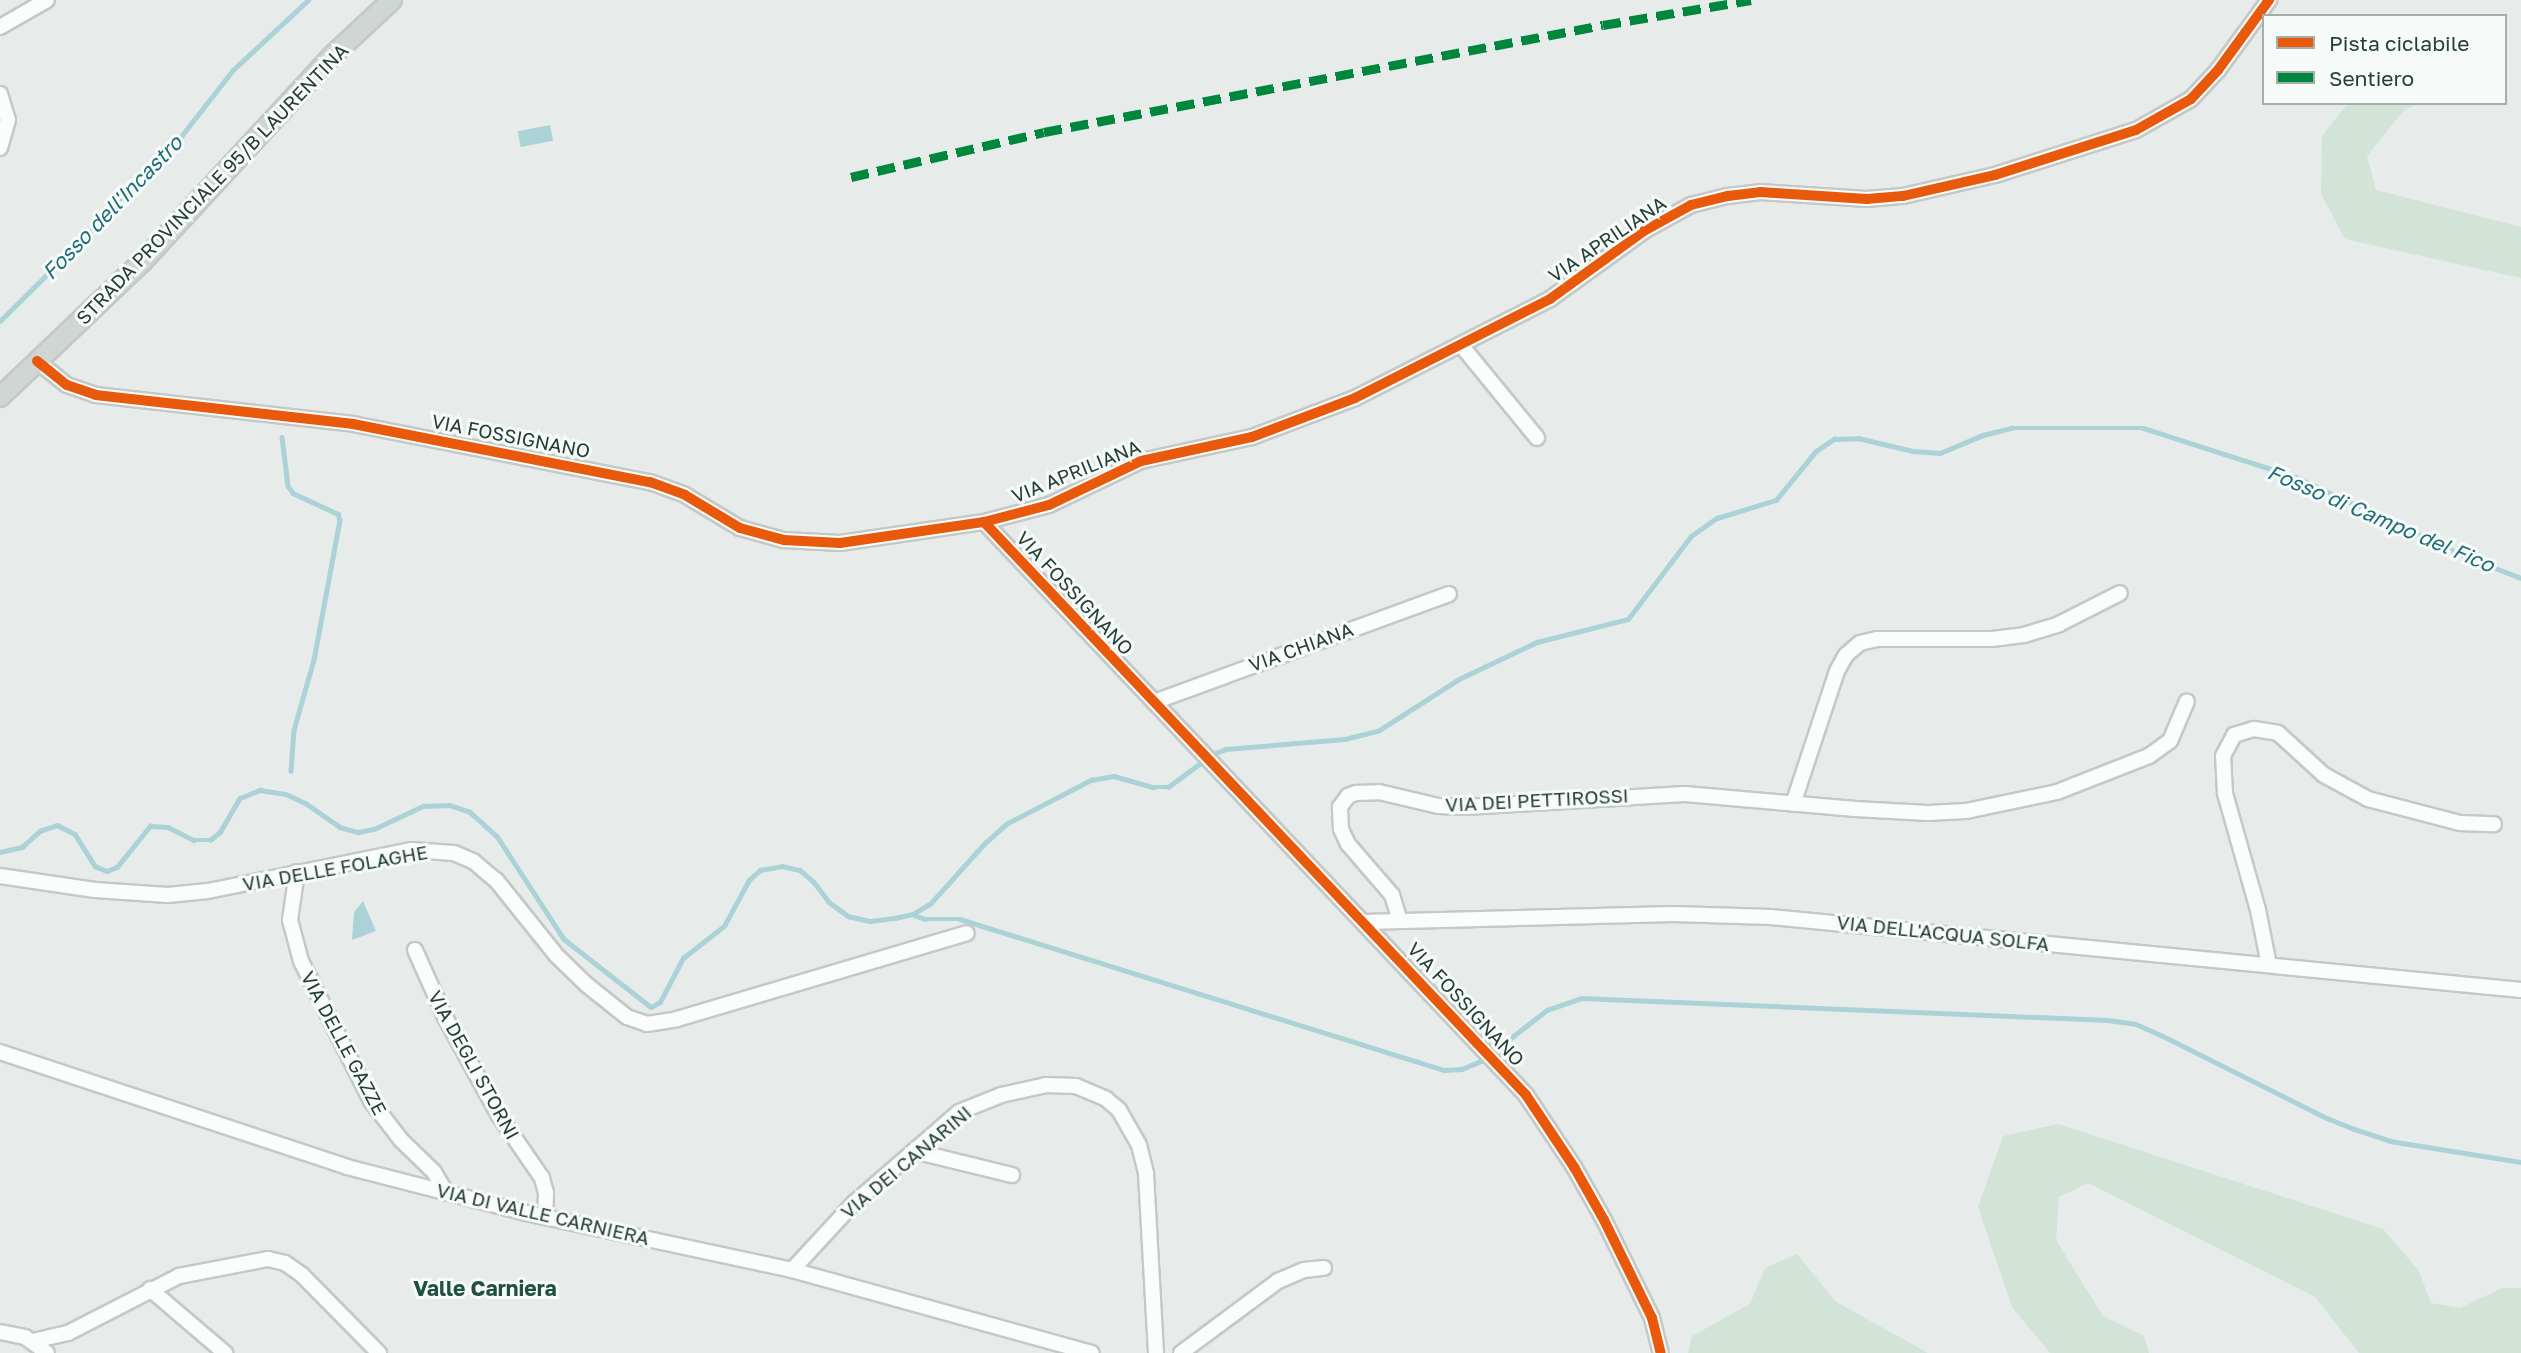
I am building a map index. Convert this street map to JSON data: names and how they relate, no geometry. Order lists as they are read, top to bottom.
{
  "streets": {
    "main road": ["STRADA PROVINCIALE 95/B LAURENTINA"],
    "street": [
      "VIA APRILIANA",
      "VIA FOSSIGNANO",
      "VIA CHIANA",
      "VIA DEI PETTIROSSI",
      "VIA DELLE FOLAGHE",
      "VIA DELL'ACQUA SOLFA",
      "VIA DELLE GAZZE",
      "VIA DEGLI STORNI",
      "VIA DEI CANARINI",
      "VIA DI VALLE CARNIERA"
    ]
  },
  "crossings": [
    ["STRADA PROVINCIALE 95/B LAURENTINA", "VIA FOSSIGNANO"],
    ["VIA APRILIANA", "VIA FOSSIGNANO"],
    ["VIA FOSSIGNANO", "VIA CHIANA"],
    ["VIA FOSSIGNANO", "VIA DELL'ACQUA SOLFA"],
    ["VIA DEI PETTIROSSI", "VIA DELL'ACQUA SOLFA"],
    ["VIA DELLE FOLAGHE", "VIA DELLE GAZZE"],
    ["VIA DELLE GAZZE", "VIA DI VALLE CARNIERA"],
    ["VIA DEGLI STORNI", "VIA DI VALLE CARNIERA"],
    ["VIA DEI CANARINI", "VIA DI VALLE CARNIERA"]
  ],
  "districts": ["Valle Carniera"],
  "water": ["Fosso dell'Incastro", "Fosso di Campo del Fico"],
  "legend": ["Pista ciclabile", "Sentiero"]
}
